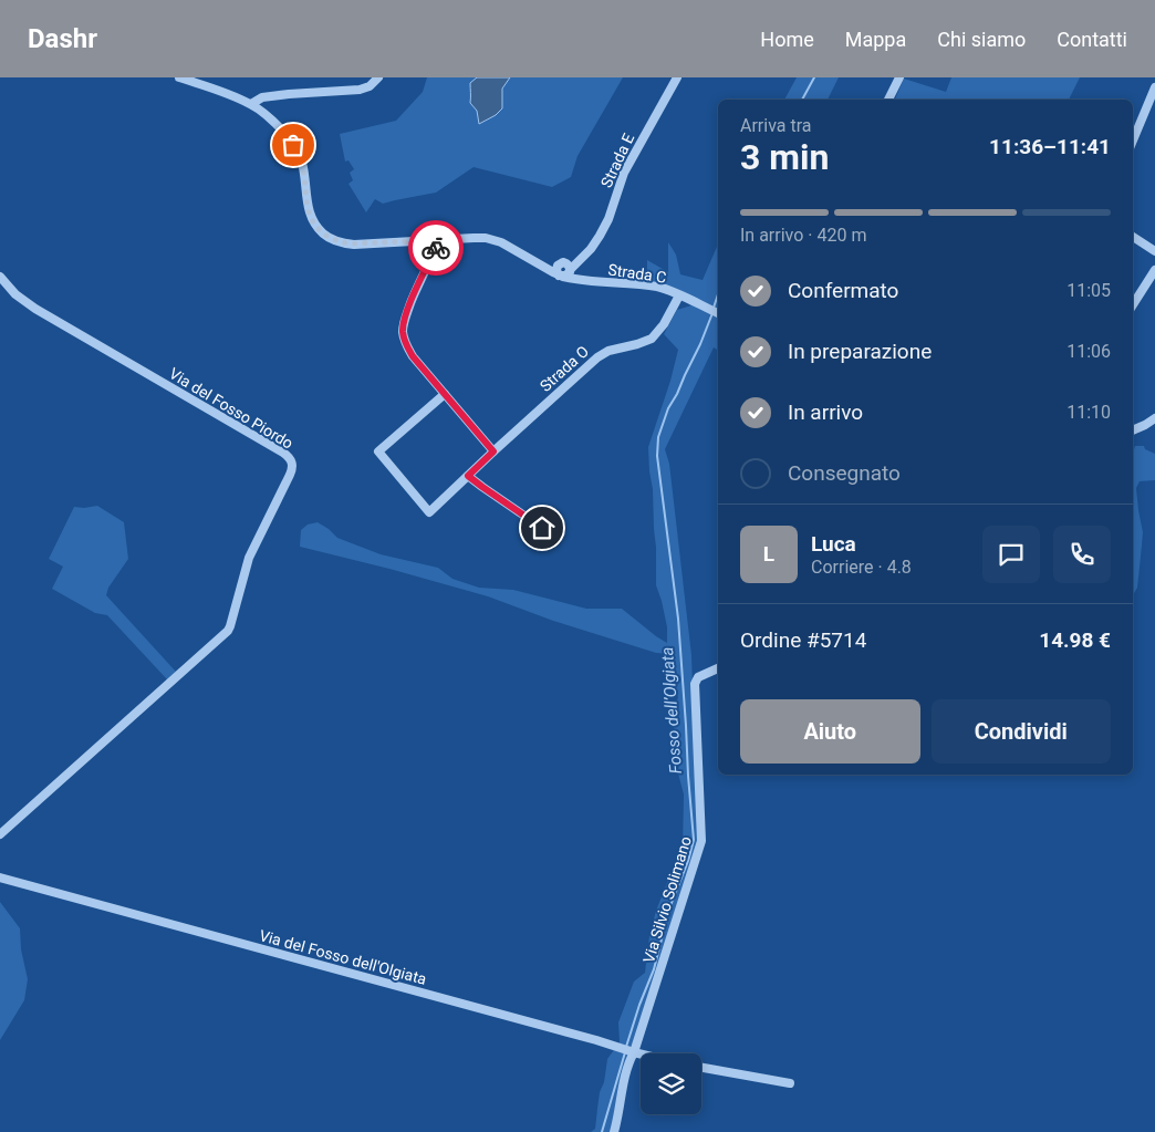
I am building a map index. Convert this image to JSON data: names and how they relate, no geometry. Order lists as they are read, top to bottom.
{
  "streets": {
    "street": [
      "Strada E",
      "Strada C",
      "Strada O",
      "Via del Fosso Piordo",
      "Via Silvio Solimano",
      "Via del Fosso dell'Olgiata"
    ]
  },
  "crossings": [
    ["Strada E", "Strada C"],
    ["Strada C", "Strada O"],
    ["Via Silvio Solimano", "Via del Fosso dell'Olgiata"]
  ],
  "water": ["Fosso dell’Olgiata"],
  "page": {
    "header": "Dashr",
    "nav": [
      "Home",
      "Mappa",
      "Chi siamo",
      "Contatti"
    ],
    "heading": ["3 min", "Arriva tra", "11:36–11:41"],
    "panel": [
      "Luca",
      "Corriere · 4.8",
      "Ordine #5714",
      "14.98 €"
    ],
    "bar": "In arrivo · 420 m",
    "list": [
      ["Confermato", "11:05"],
      ["In preparazione", "11:06"],
      ["In arrivo", "11:10"],
      "Consegnato"
    ],
    "round": "L",
    "buttons": ["Aiuto", "Condividi"]
  }
}
